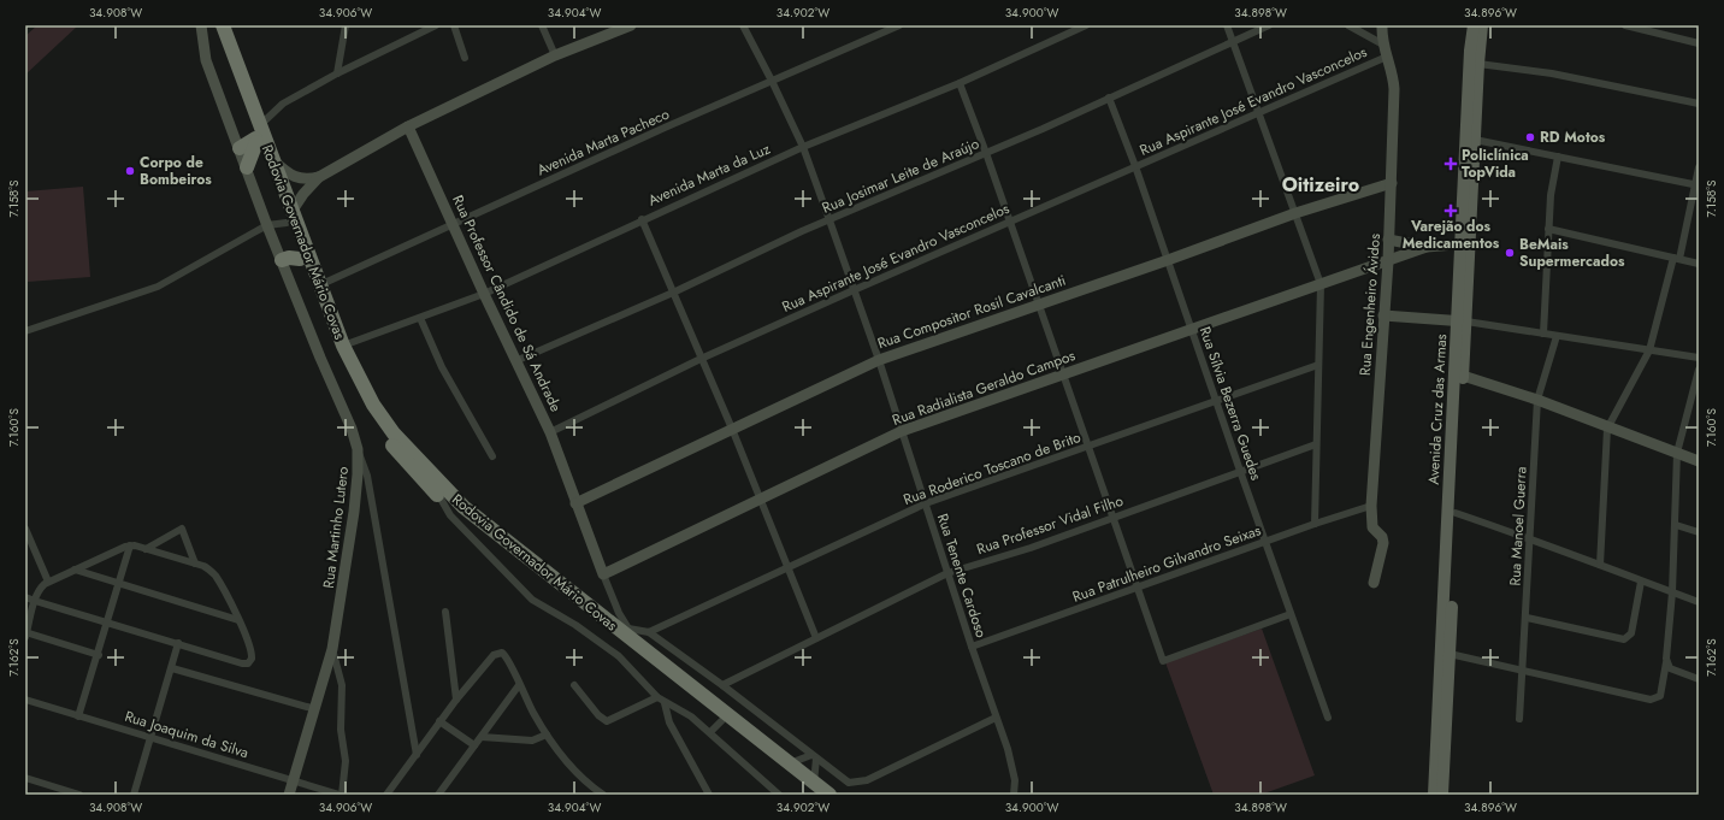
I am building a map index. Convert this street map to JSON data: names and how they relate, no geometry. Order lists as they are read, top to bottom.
{
  "streets": {
    "highway": ["Rodovia Governador Mário Covas"],
    "main road": ["Avenida Cruz das Armas"],
    "street": [
      "Rua Aspirante José Evandro Vasconcelos",
      "Avenida Marta Pacheco",
      "Avenida Marta da Luz",
      "Rua Josimar Leite de Araújo",
      "Rua Professor Cândido de Sá Andrade",
      "Rua Engenheiro Ávidos",
      "Rua Compositor Rosil Cavalcanti",
      "Rua Radialista Geraldo Campos",
      "Rua Sílvia Bezerra Guedes",
      "Rua Roderico Toscano de Brito",
      "Rua Professor Vidal Filho",
      "Rua Manoel Guerra",
      "Rua Martinho Lutero",
      "Rua Patrulheiro Gilvandro Seixas",
      "Rua Tenente Cardoso",
      "Rua Joaquim da Silva"
    ]
  },
  "crossings": [
    ["Rua Aspirante José Evandro Vasconcelos", "Rua Professor Cândido de Sá Andrade"],
    ["Rua Aspirante José Evandro Vasconcelos", "Rua Engenheiro Ávidos"],
    ["Rua Aspirante José Evandro Vasconcelos", "Rua Sílvia Bezerra Guedes"],
    ["Rua Aspirante José Evandro Vasconcelos", "Rua Tenente Cardoso"],
    ["Avenida Marta Pacheco", "Rodovia Governador Mário Covas"],
    ["Avenida Marta Pacheco", "Rua Professor Cândido de Sá Andrade"],
    ["Avenida Marta Pacheco", "Rua Tenente Cardoso"],
    ["Avenida Marta da Luz", "Rodovia Governador Mário Covas"],
    ["Avenida Marta da Luz", "Rua Professor Cândido de Sá Andrade"],
    ["Avenida Marta da Luz", "Rua Tenente Cardoso"],
    ["Rua Josimar Leite de Araújo", "Rua Professor Cândido de Sá Andrade"],
    ["Rua Josimar Leite de Araújo", "Rua Sílvia Bezerra Guedes"],
    ["Rua Josimar Leite de Araújo", "Rua Tenente Cardoso"],
    ["Rodovia Governador Mário Covas", "Rua Professor Cândido de Sá Andrade"],
    ["Rua Professor Cândido de Sá Andrade", "Rua Compositor Rosil Cavalcanti"],
    ["Rua Professor Cândido de Sá Andrade", "Rua Radialista Geraldo Campos"],
    ["Rua Engenheiro Ávidos", "Rua Compositor Rosil Cavalcanti"],
    ["Rua Engenheiro Ávidos", "Rua Radialista Geraldo Campos"],
    ["Rua Engenheiro Ávidos", "Rua Patrulheiro Gilvandro Seixas"],
    ["Rua Compositor Rosil Cavalcanti", "Rua Sílvia Bezerra Guedes"],
    ["Rua Compositor Rosil Cavalcanti", "Rua Tenente Cardoso"],
    ["Rua Radialista Geraldo Campos", "Rua Sílvia Bezerra Guedes"],
    ["Rua Radialista Geraldo Campos", "Rua Tenente Cardoso"],
    ["Rua Sílvia Bezerra Guedes", "Rua Roderico Toscano de Brito"],
    ["Rua Sílvia Bezerra Guedes", "Rua Professor Vidal Filho"],
    ["Rua Sílvia Bezerra Guedes", "Rua Patrulheiro Gilvandro Seixas"],
    ["Rua Roderico Toscano de Brito", "Rua Tenente Cardoso"],
    ["Rua Professor Vidal Filho", "Rua Tenente Cardoso"],
    ["Rua Martinho Lutero", "Rua Joaquim da Silva"],
    ["Rua Patrulheiro Gilvandro Seixas", "Rua Tenente Cardoso"]
  ],
  "districts": ["Oitizeiro"],
  "places": {
    "other": ["RD Motos", "Corpo de Bombeiros", "BeMais Supermercados"],
    "health": ["Policlínica TopVida", "Varejão dos Medicamentos"]
  },
  "coordinates": [
    "34.908°W",
    "34.906°W",
    "34.904°W",
    "34.902°W",
    "34.900°W",
    "34.898°W",
    "34.896°W",
    "7.158°S",
    "7.160°S",
    "7.162°S"
  ]
}
